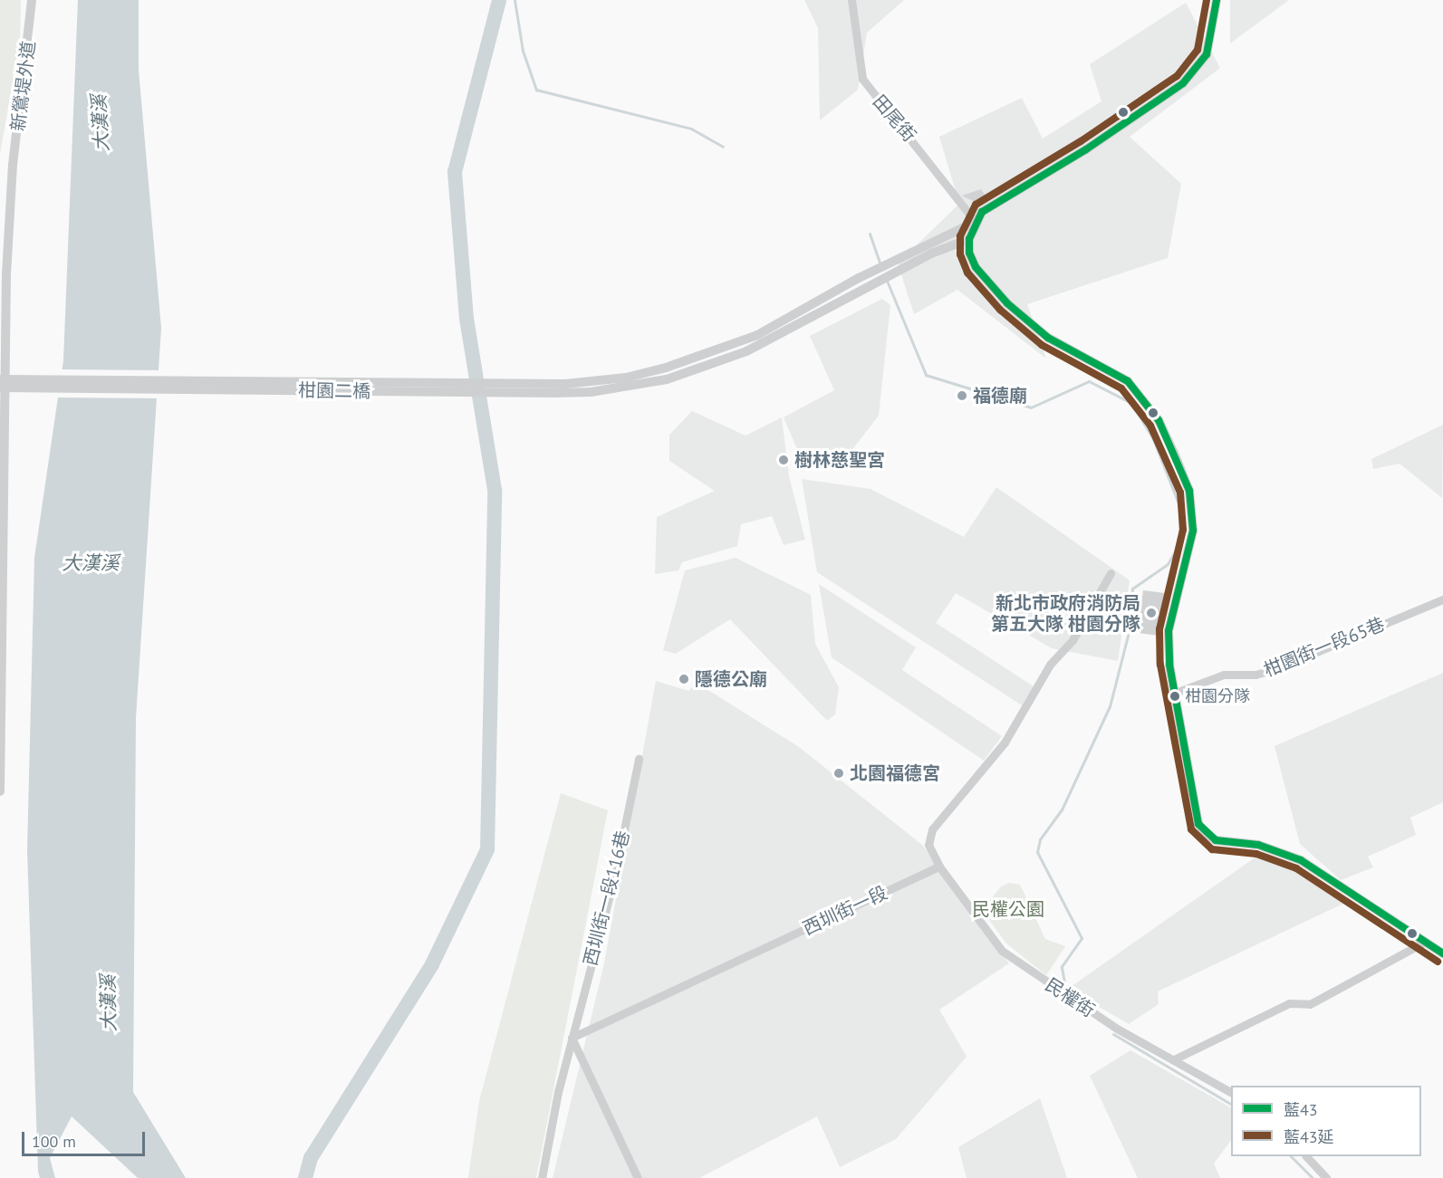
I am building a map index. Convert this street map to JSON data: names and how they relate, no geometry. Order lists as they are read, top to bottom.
{
  "streets": {
    "street": [
      "新鶯堤外道",
      "田尾街",
      "柑園二橋",
      "柑園街一段65巷",
      "西圳街一段116巷",
      "西圳街一段",
      "民權街"
    ]
  },
  "crossings": [
    ["田尾街", "柑園二橋"],
    ["西圳街一段116巷", "西圳街一段"],
    ["西圳街一段", "民權街"]
  ],
  "water": ["大漢溪"],
  "parks": ["民權公園"],
  "places": [
    "福德廟",
    "樹林慈聖宮",
    "新北市政府消防局 第五大隊 柑園分隊",
    "隱德公廟",
    "柑園分隊",
    "北園福德宮"
  ],
  "lines": ["transit line 藍43", "transit line 藍43延"],
  "legend": ["藍43", "藍43延"],
  "scale_bar": "100 m"
}
